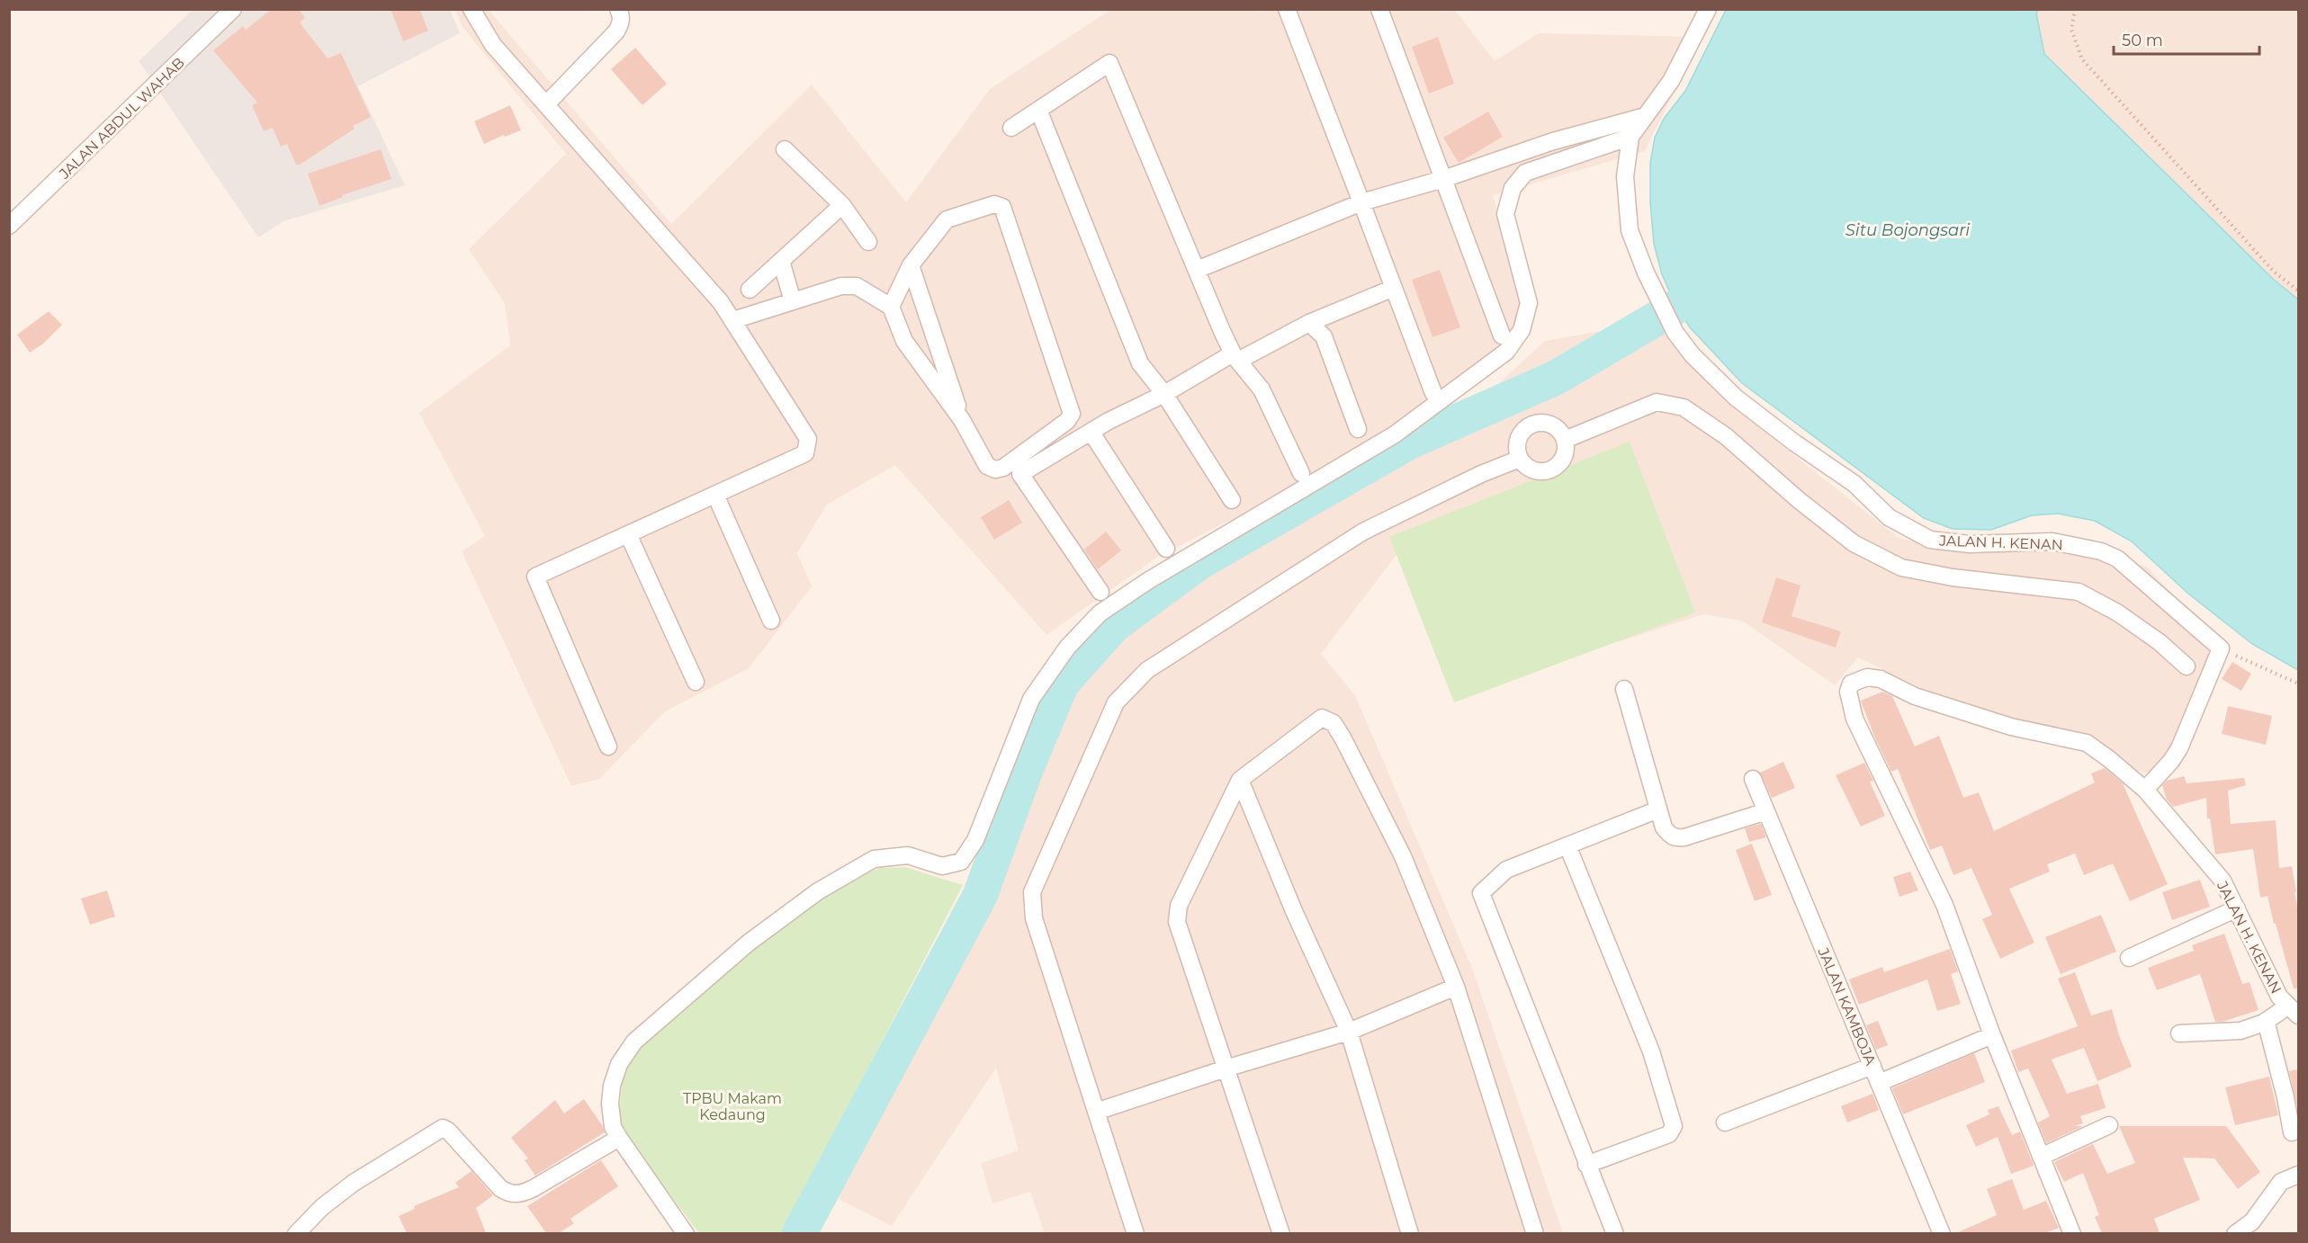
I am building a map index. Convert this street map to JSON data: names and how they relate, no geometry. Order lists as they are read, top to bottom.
{
  "streets": {
    "street": ["JALAN ABDUL WAHAB", "JALAN H. KENAN", "JALAN KAMBOJA"]
  },
  "water": ["Situ Bojongsari"],
  "parks": ["TPBU Makam Kedaung"],
  "scale_bar": "50 m"
}
